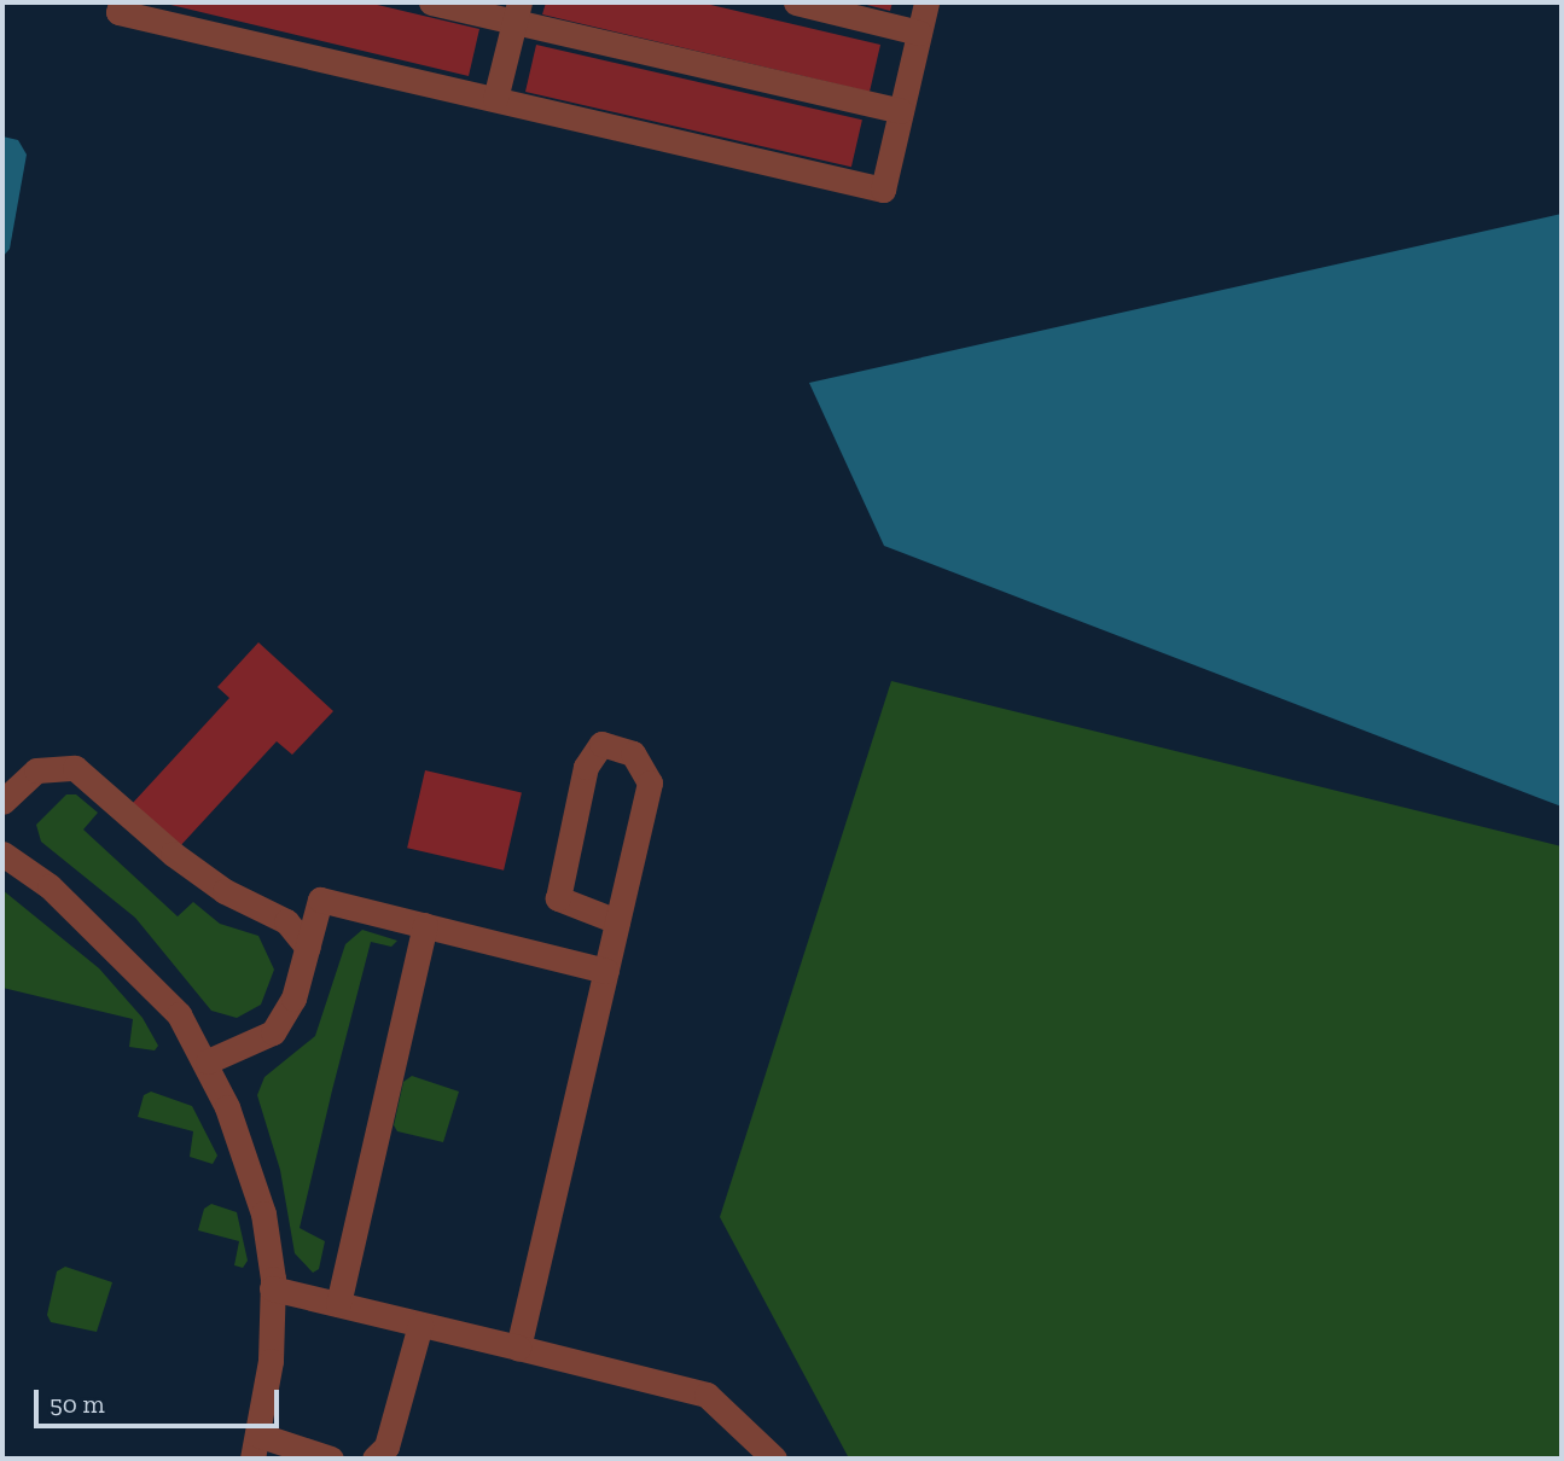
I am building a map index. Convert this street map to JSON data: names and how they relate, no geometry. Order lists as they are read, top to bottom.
{
  "scale_bar": "50 m"
}
